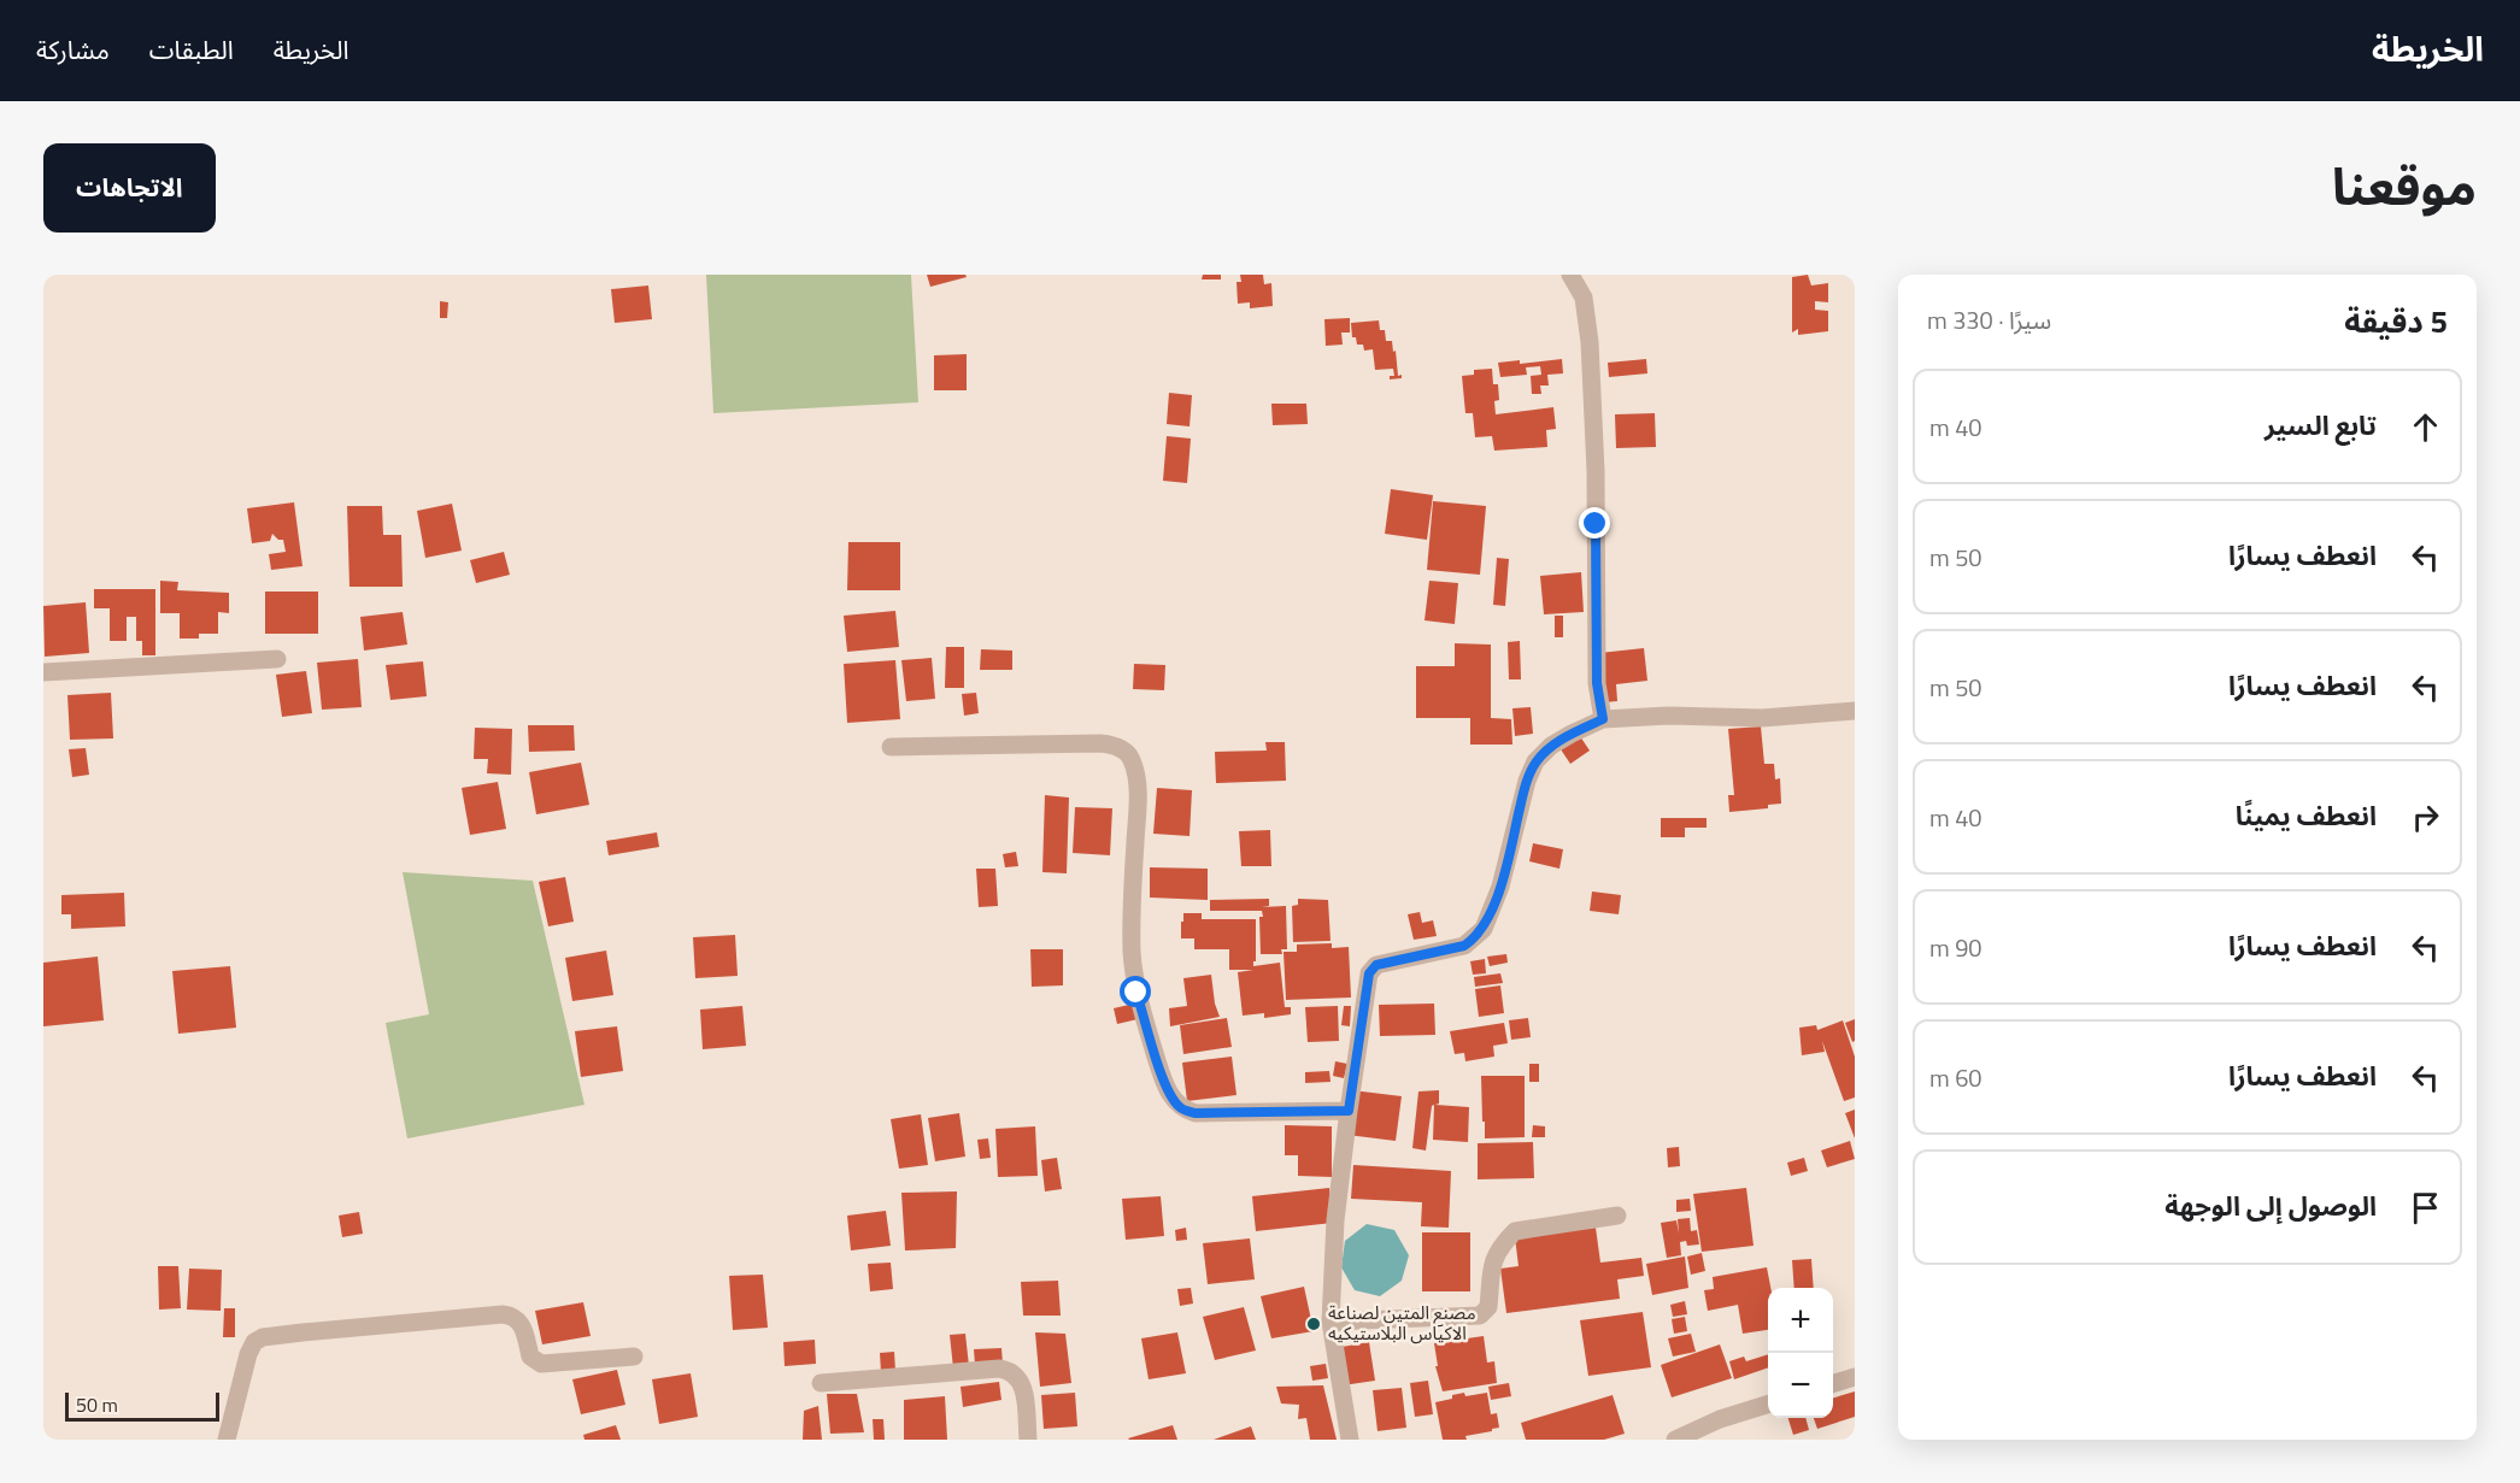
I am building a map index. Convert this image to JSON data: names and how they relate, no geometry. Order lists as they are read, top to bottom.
{
  "places": ["مصنع المتين لصناعة الاكياس البلاستيكيه"],
  "scale_bar": "50 m",
  "page": {
    "header": "الخريطة",
    "nav": ["الخريطة", "الطبقات", "مشاركة"],
    "title": "موقعنا",
    "buttons": "الاتجاهات",
    "heading": ["5 دقيقة", "سيرًا · 330 m"],
    "list": [
      ["تابع السير", "40 m"],
      ["انعطف يسارًا", "50 m"],
      ["انعطف يسارًا", "50 m"],
      ["انعطف يمينًا", "40 m"],
      ["انعطف يسارًا", "90 m"],
      ["انعطف يسارًا", "60 m"],
      "الوصول إلى الوجهة"
    ],
    "map_buttons": ["+", "−"],
    "scale": "50 m"
  }
}
